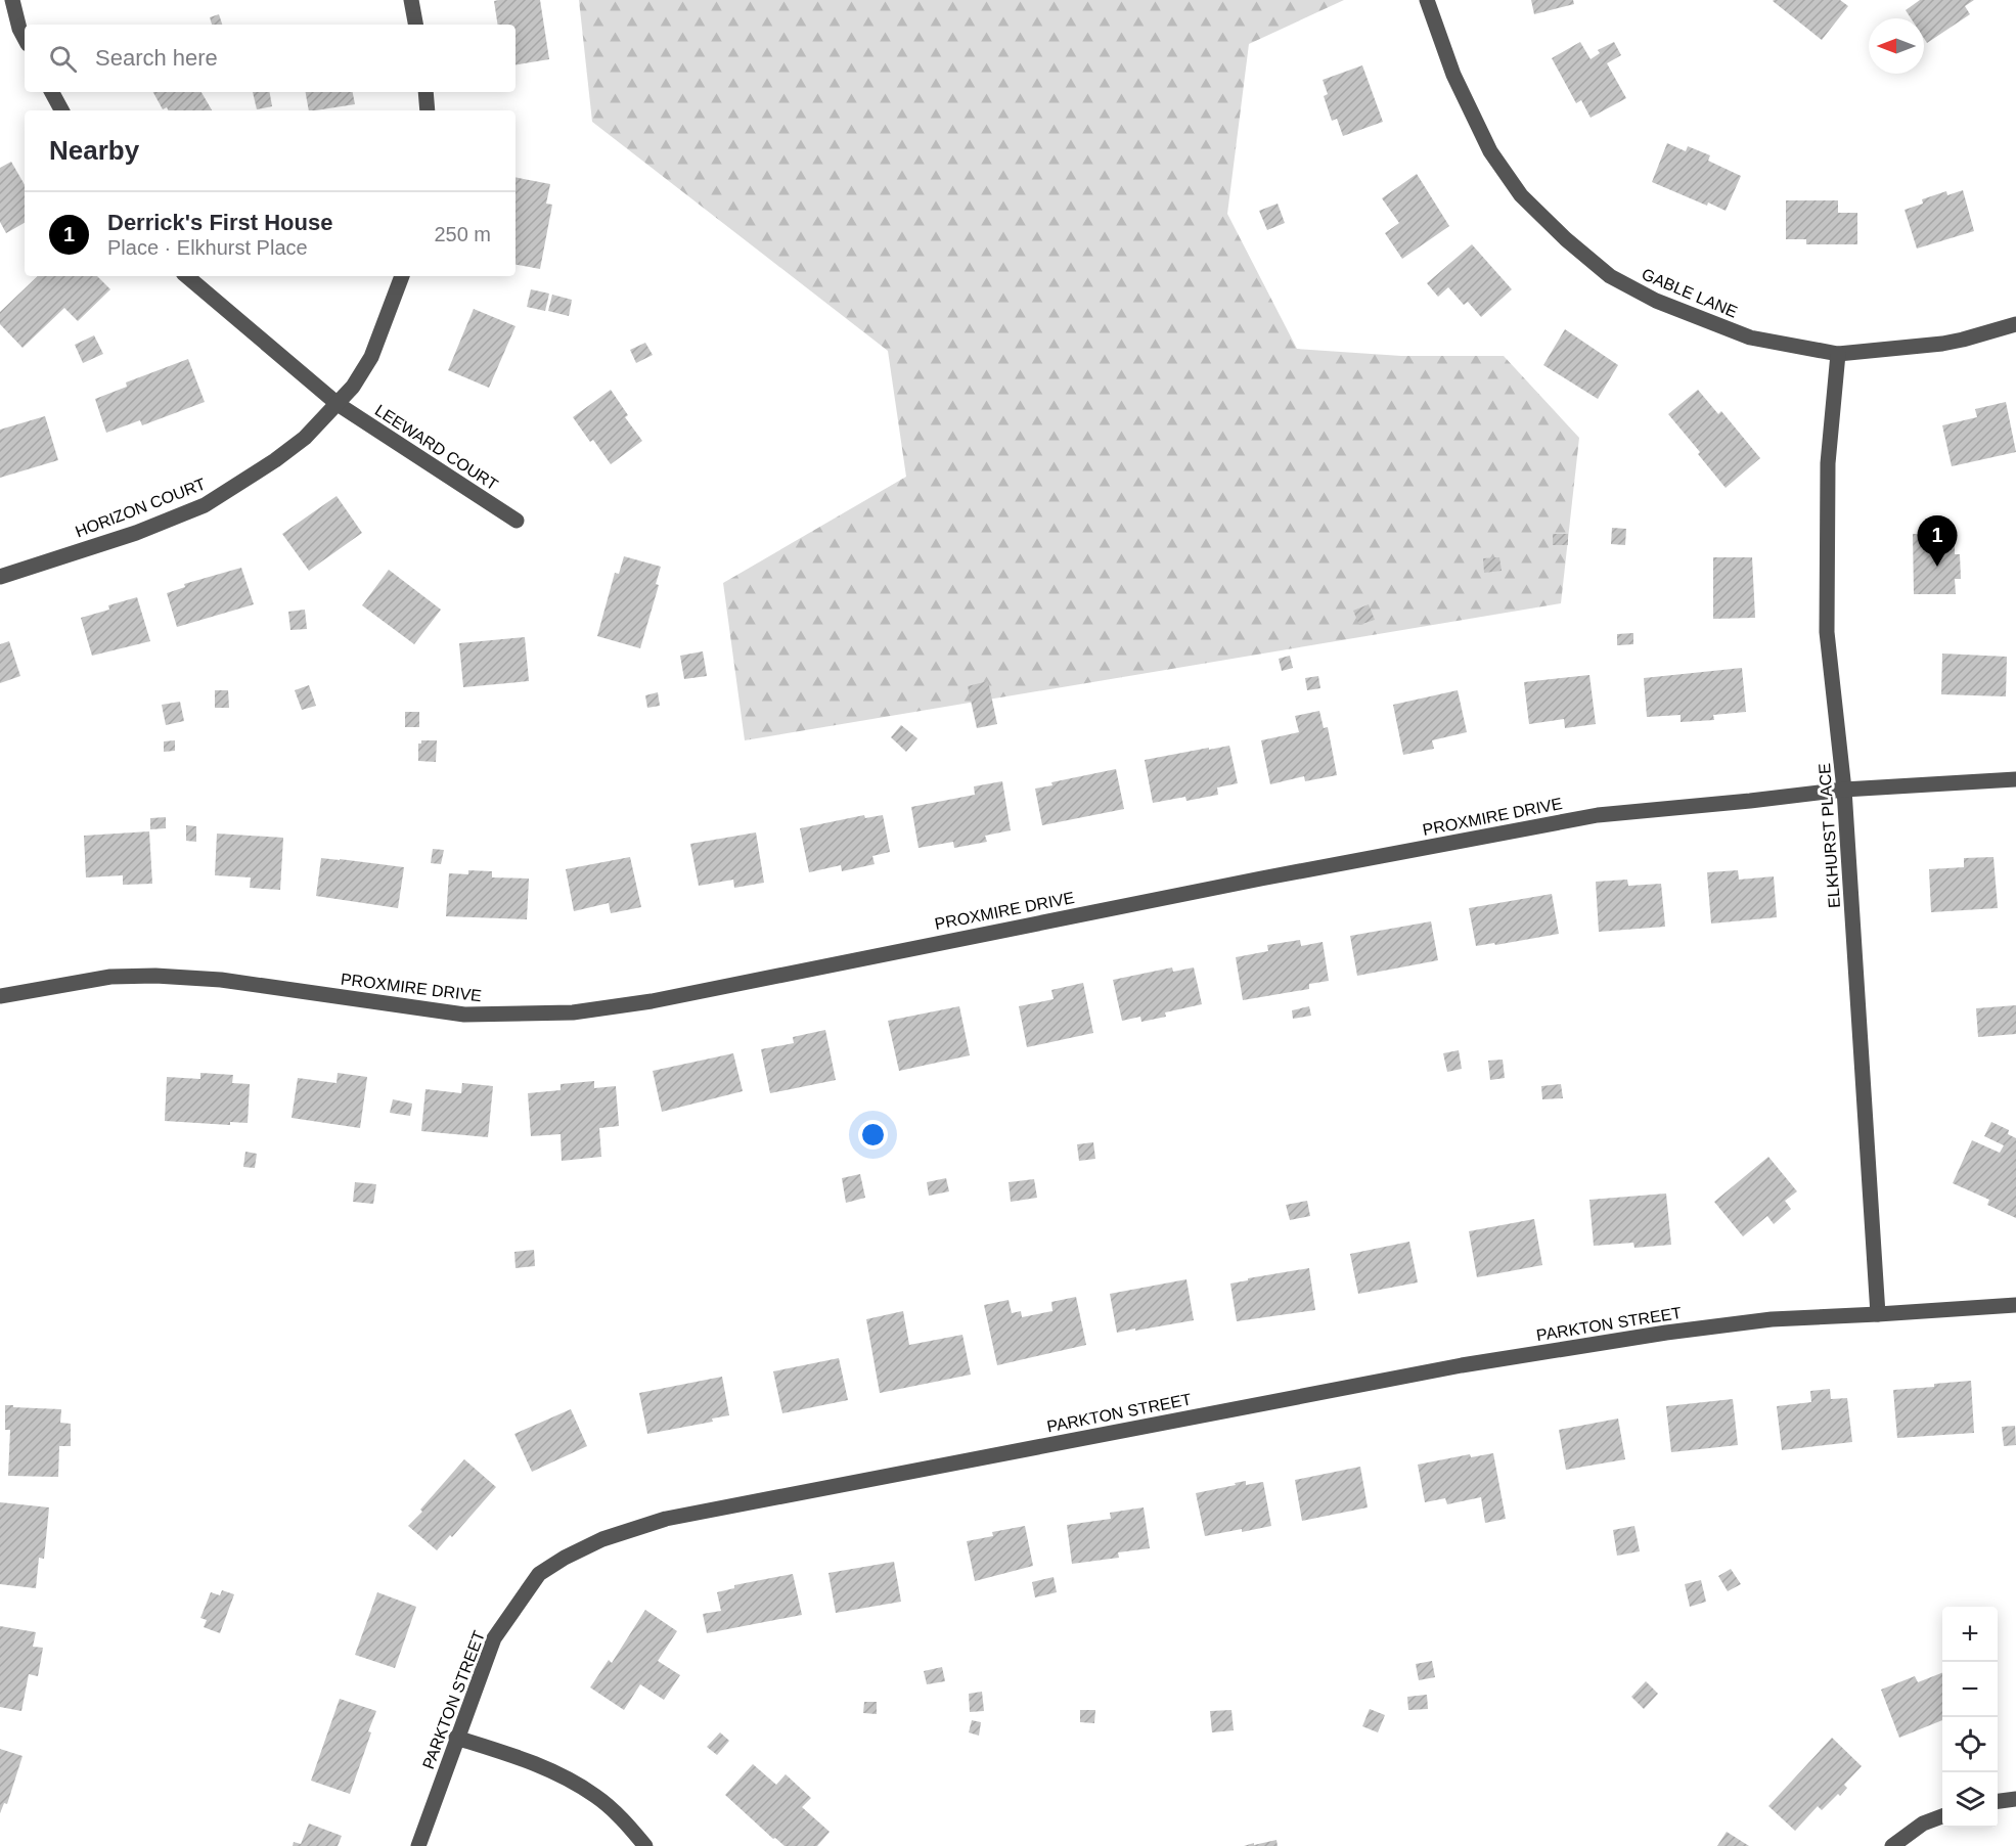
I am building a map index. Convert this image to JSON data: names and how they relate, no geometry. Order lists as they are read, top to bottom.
{
  "streets": {
    "street": [
      "GABLE LANE",
      "LEEWARD COURT",
      "HORIZON COURT",
      "PROXMIRE DRIVE",
      "ELKHURST PLACE",
      "PARKTON STREET"
    ]
  },
  "crossings": [
    ["GABLE LANE", "ELKHURST PLACE"],
    ["LEEWARD COURT", "HORIZON COURT"],
    ["PROXMIRE DRIVE", "ELKHURST PLACE"],
    ["ELKHURST PLACE", "PARKTON STREET"]
  ],
  "north": "left",
  "page": {
    "search": "Search here",
    "heading": "Nearby",
    "list": [
      {
        "mark": "1",
        "name": "Derrick's First House",
        "note": "Place · Elkhurst Place",
        "value": "250 m"
      }
    ],
    "pins": "1",
    "map_buttons": ["+", "−"]
  }
}
